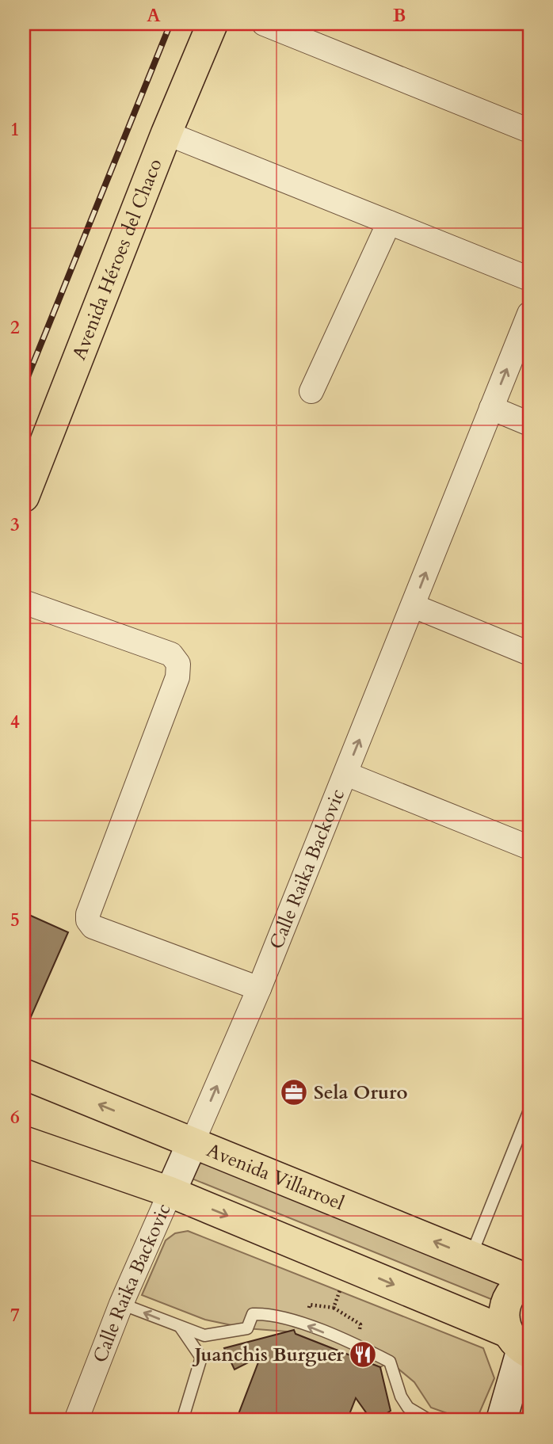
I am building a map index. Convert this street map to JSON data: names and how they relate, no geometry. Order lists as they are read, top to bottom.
{
  "streets": {
    "main road": ["Avenida Héroes del Chaco", "Calle Raika Backovic", "Avenida Villarroel"]
  },
  "crossings": [
    ["Calle Raika Backovic", "Avenida Villarroel"]
  ],
  "one_way": ["Calle Raika Backovic"],
  "places": {
    "office": ["Sela Oruro"],
    "restaurant": ["Juanchis Burguer"]
  },
  "grid": {
    "columns": ["A", "B"],
    "rows": [
      "1",
      "2",
      "3",
      "4",
      "5",
      "6",
      "7"
    ]
  }
}
